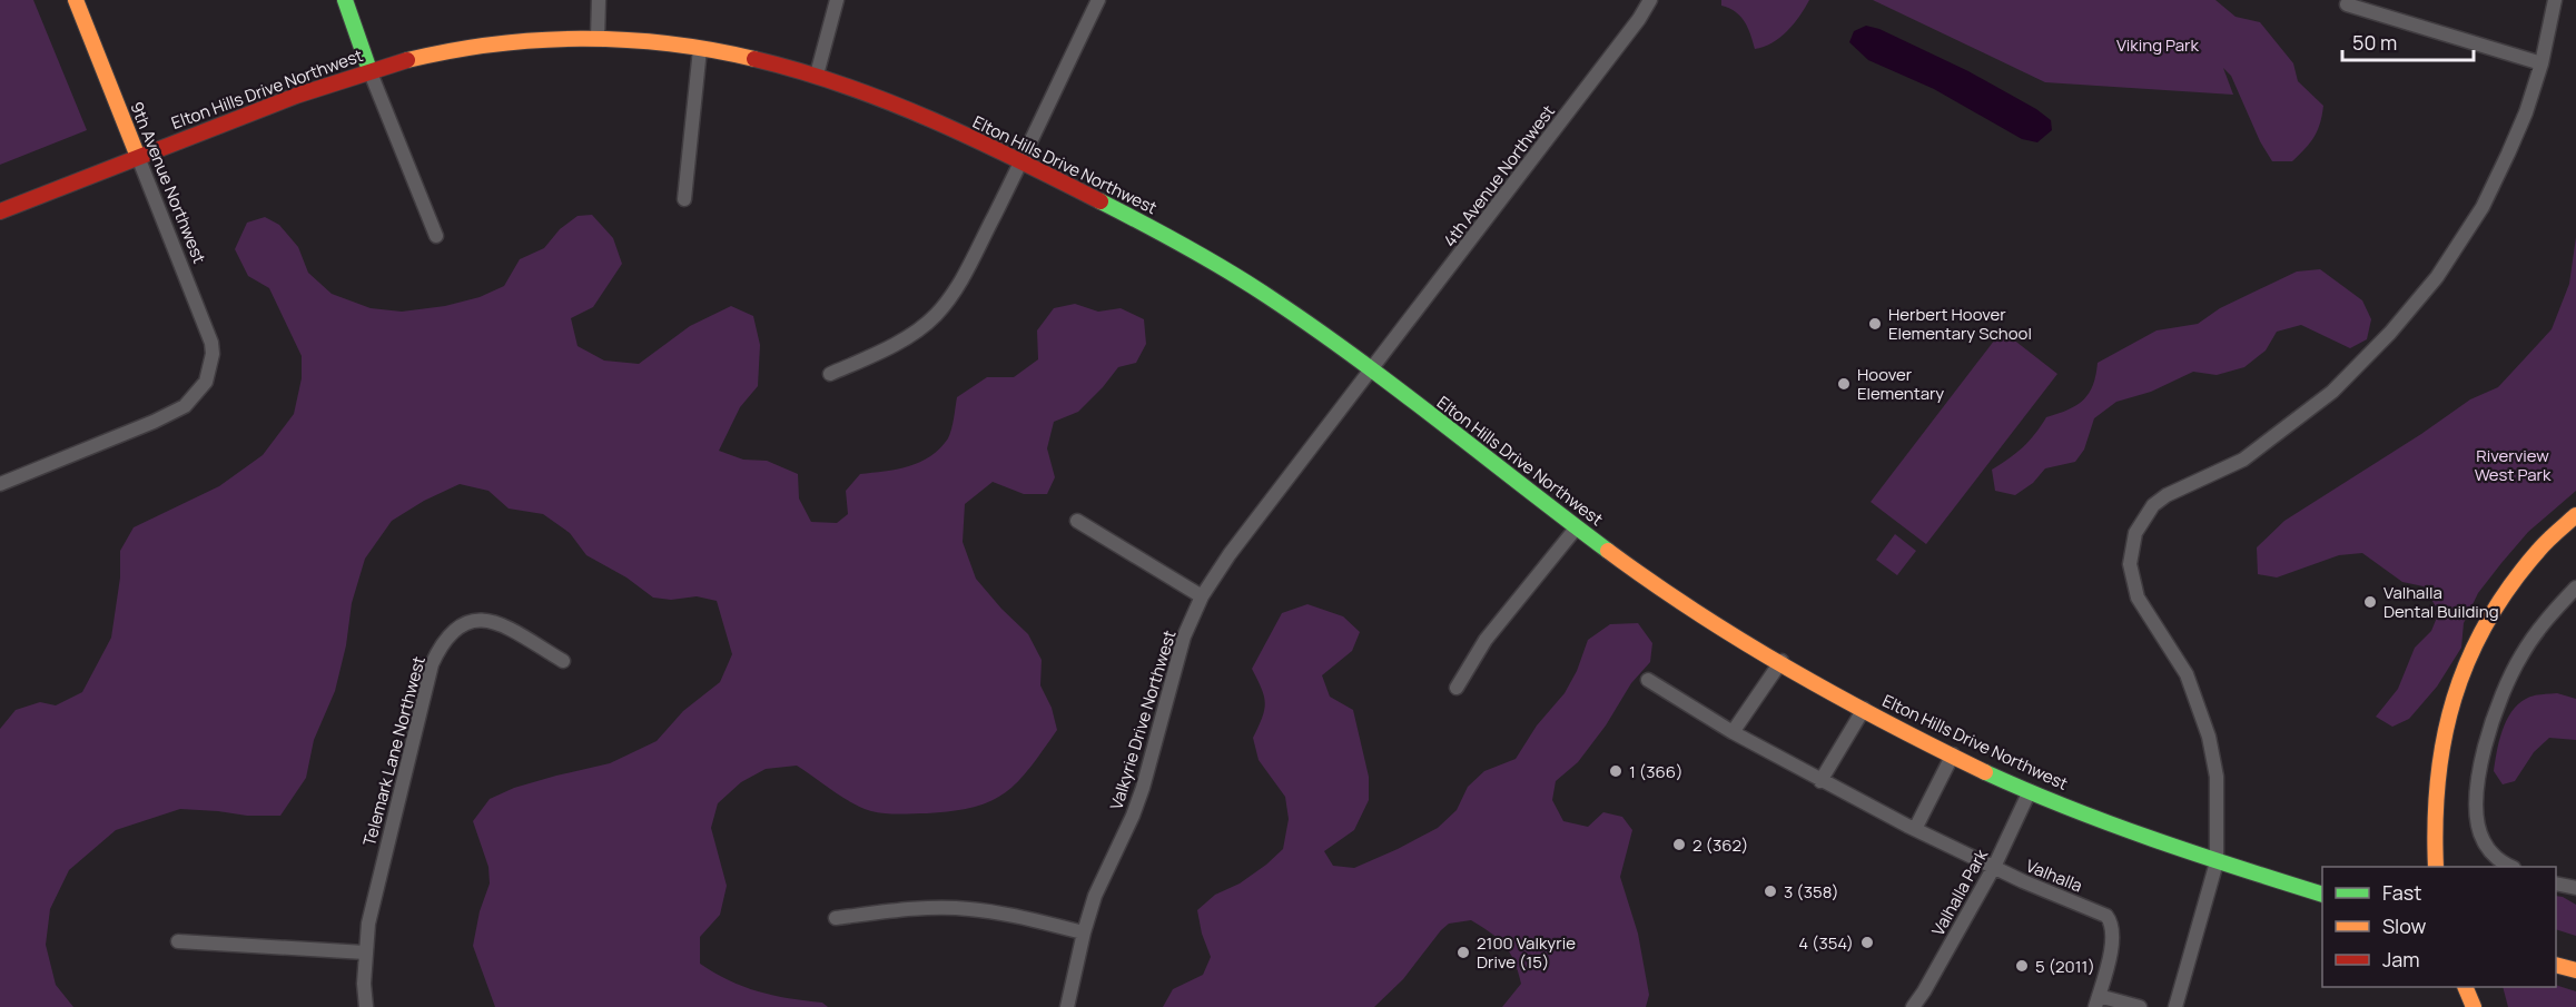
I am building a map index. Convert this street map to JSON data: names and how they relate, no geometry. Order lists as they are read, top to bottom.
{
  "streets": {
    "main road": ["Elton Hills Drive Northwest", "9th Avenue Northwest"],
    "street": [
      "4th Avenue Northwest",
      "Valkyrie Drive Northwest",
      "Telemark Lane Northwest",
      "Valhalla",
      "Valhalla Park"
    ]
  },
  "crossings": [
    ["Elton Hills Drive Northwest", "4th Avenue Northwest"],
    ["Elton Hills Drive Northwest", "9th Avenue Northwest"],
    ["Elton Hills Drive Northwest", "Valkyrie Drive Northwest"],
    ["Elton Hills Drive Northwest", "Valhalla Park"],
    ["4th Avenue Northwest", "Valkyrie Drive Northwest"],
    ["Valhalla", "Valhalla Park"]
  ],
  "parks": ["Viking Park", "Riverview West Park"],
  "places": [
    "Herbert Hoover Elementary School",
    "Hoover Elementary",
    "Valhalla Dental Building",
    "1 (366)",
    "2 (362)",
    "3 (358)",
    "4 (354)",
    "2100 Valkyrie Drive (15)",
    "5 (2011)"
  ],
  "legend": ["Fast", "Slow", "Jam"],
  "scale_bar": "50 m"
}
